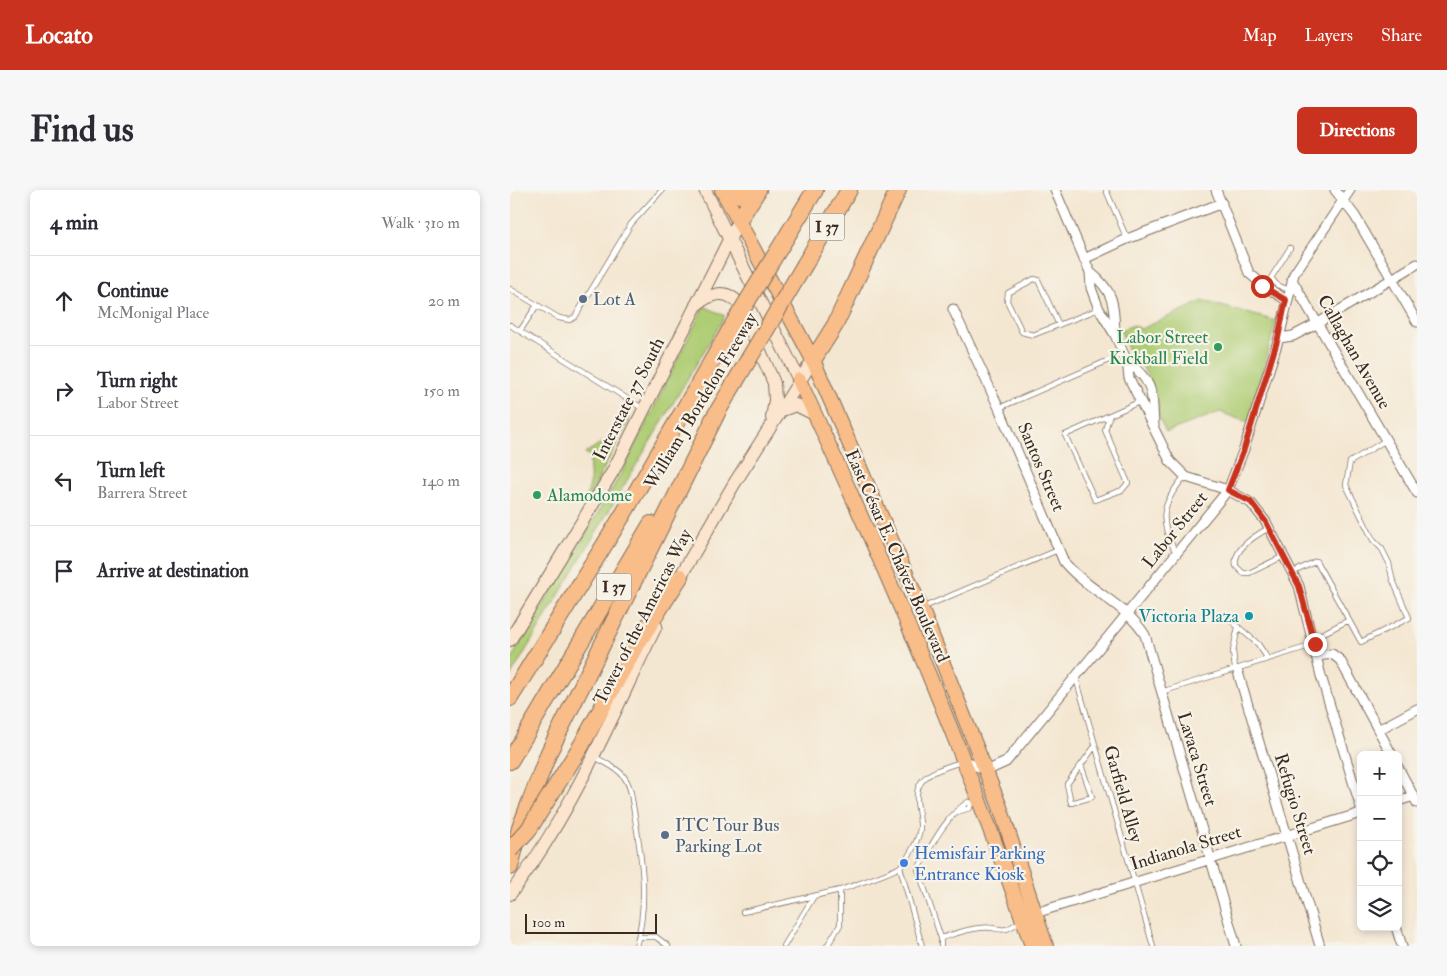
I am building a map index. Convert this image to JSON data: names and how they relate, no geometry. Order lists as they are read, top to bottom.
{
  "streets": {
    "highway": ["I 37", "William J Bordelon Freeway"],
    "main road": ["Interstate 37 South", "East César E. Chávez Boulevard", "Tower of the Americas Way"],
    "street": [
      "Callaghan Avenue",
      "Santos Street",
      "Labor Street",
      "Lavaca Street",
      "Refugio Street",
      "Indianola Street"
    ],
    "lane": ["Garfield Alley"]
  },
  "crossings": [
    ["Callaghan Avenue", "Labor Street"],
    ["Interstate 37 South", "East César E. Chávez Boulevard"],
    ["Santos Street", "Labor Street"],
    ["Santos Street", "Lavaca Street"],
    ["Labor Street", "East César E. Chávez Boulevard"],
    ["Labor Street", "Lavaca Street"],
    ["Labor Street", "Garfield Alley"],
    ["East César E. Chávez Boulevard", "Tower of the Americas Way"],
    ["East César E. Chávez Boulevard", "Indianola Street"],
    ["Lavaca Street", "Indianola Street"],
    ["Garfield Alley", "Indianola Street"],
    ["Refugio Street", "Indianola Street"]
  ],
  "places": [
    "Lot A",
    "Labor Street Kickball Field",
    "Alamodome",
    "Victoria Plaza",
    "ITC Tour Bus Parking Lot",
    "Hemisfair Parking Entrance Kiosk"
  ],
  "scale_bar": "100 m",
  "page": {
    "header": "Locato",
    "nav": ["Map", "Layers", "Share"],
    "buttons": "Directions",
    "title": "Find us",
    "heading": ["4 min", "Walk · 310 m"],
    "list": [
      ["Continue", "McMonigal Place", "20 m"],
      ["Turn right", "Labor Street", "150 m"],
      ["Turn left", "Barrera Street", "140 m"],
      "Arrive at destination"
    ],
    "map_buttons": ["+", "−"],
    "scale": "100 m"
  }
}
